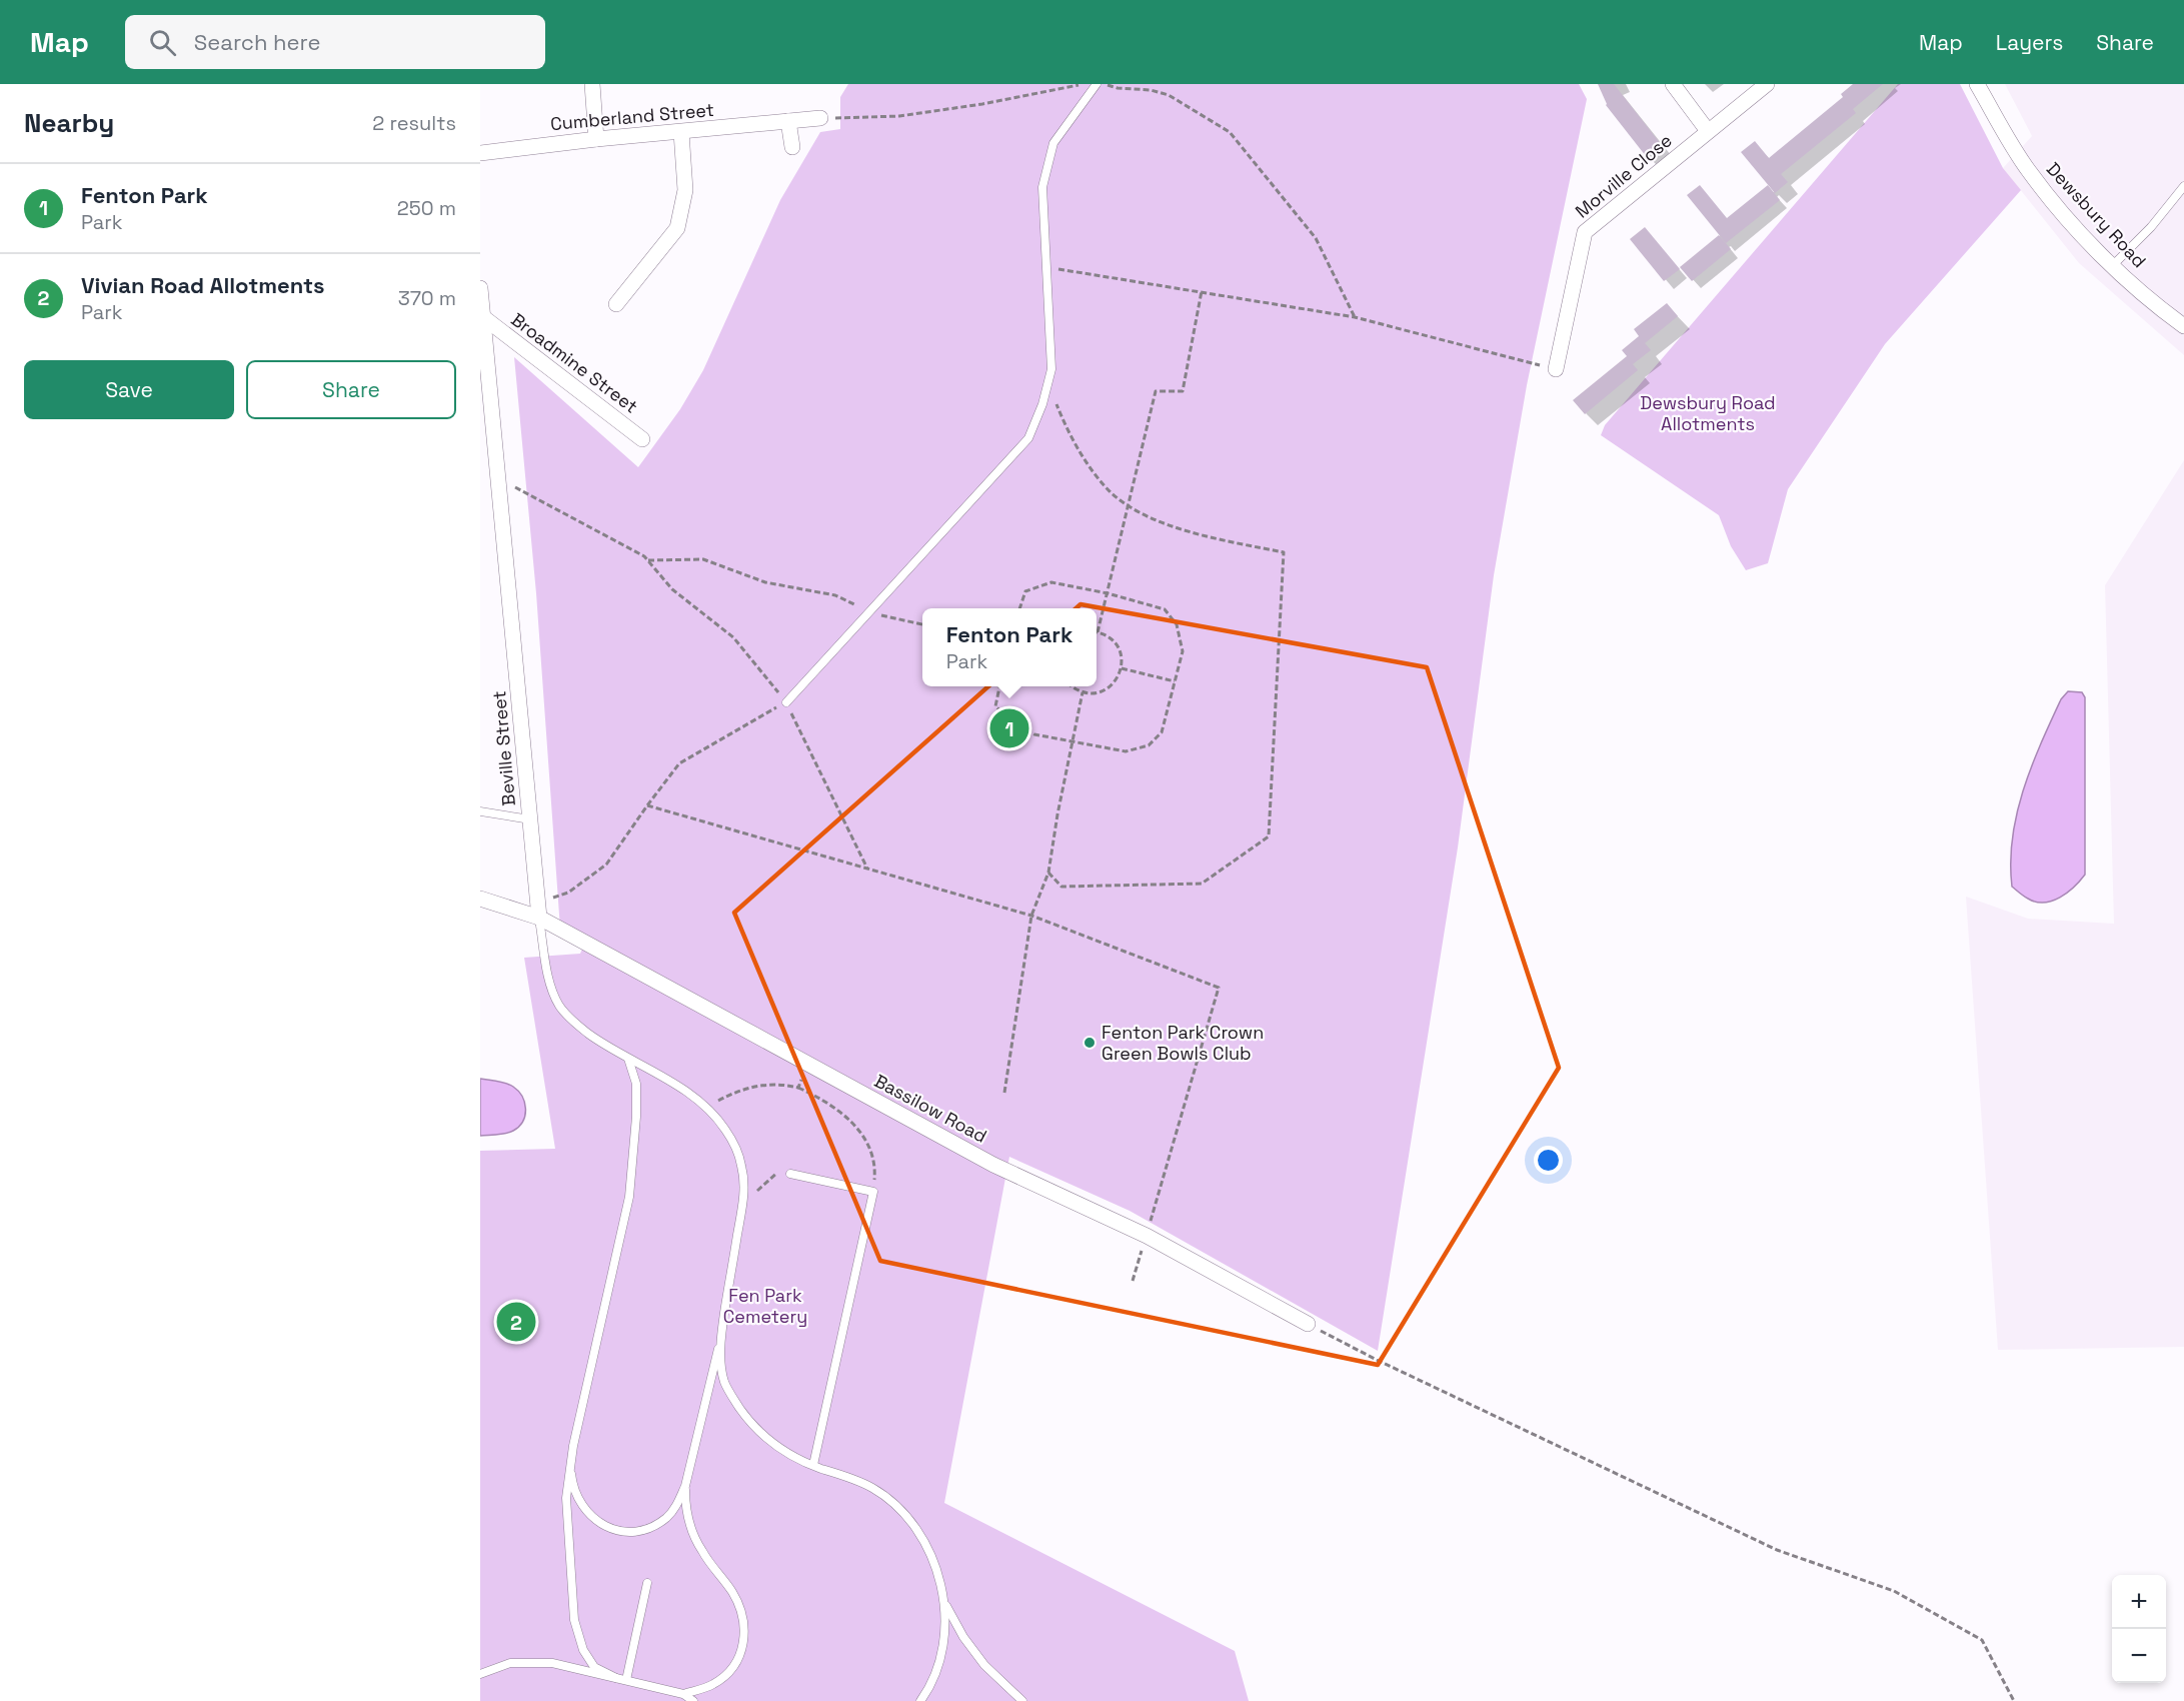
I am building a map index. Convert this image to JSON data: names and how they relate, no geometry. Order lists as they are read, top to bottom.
{
  "streets": {
    "street": [
      "Cumberland Street",
      "Morville Close",
      "Dewsbury Road",
      "Broadmine Street",
      "Beville Street",
      "Bassilow Road"
    ]
  },
  "crossings": [
    ["Broadmine Street", "Beville Street"],
    ["Beville Street", "Bassilow Road"]
  ],
  "parks": ["Dewsbury Road Allotments", "Fen Park Cemetery"],
  "places": ["Fenton Park Crown Green Bowls Club"],
  "page": {
    "header": "Map",
    "search": "Search here",
    "nav": ["Map", "Layers", "Share"],
    "heading": ["Nearby", "2 results"],
    "list": [
      {
        "mark": "1",
        "name": "Fenton Park",
        "note": "Park",
        "value": "250 m"
      },
      {
        "mark": "2",
        "name": "Vivian Road Allotments",
        "note": "Park",
        "value": "370 m"
      }
    ],
    "buttons": ["Save", "Share"],
    "popup": ["Fenton Park", "Park"],
    "pins": ["1", "2"],
    "map_buttons": ["+", "−"]
  }
}
